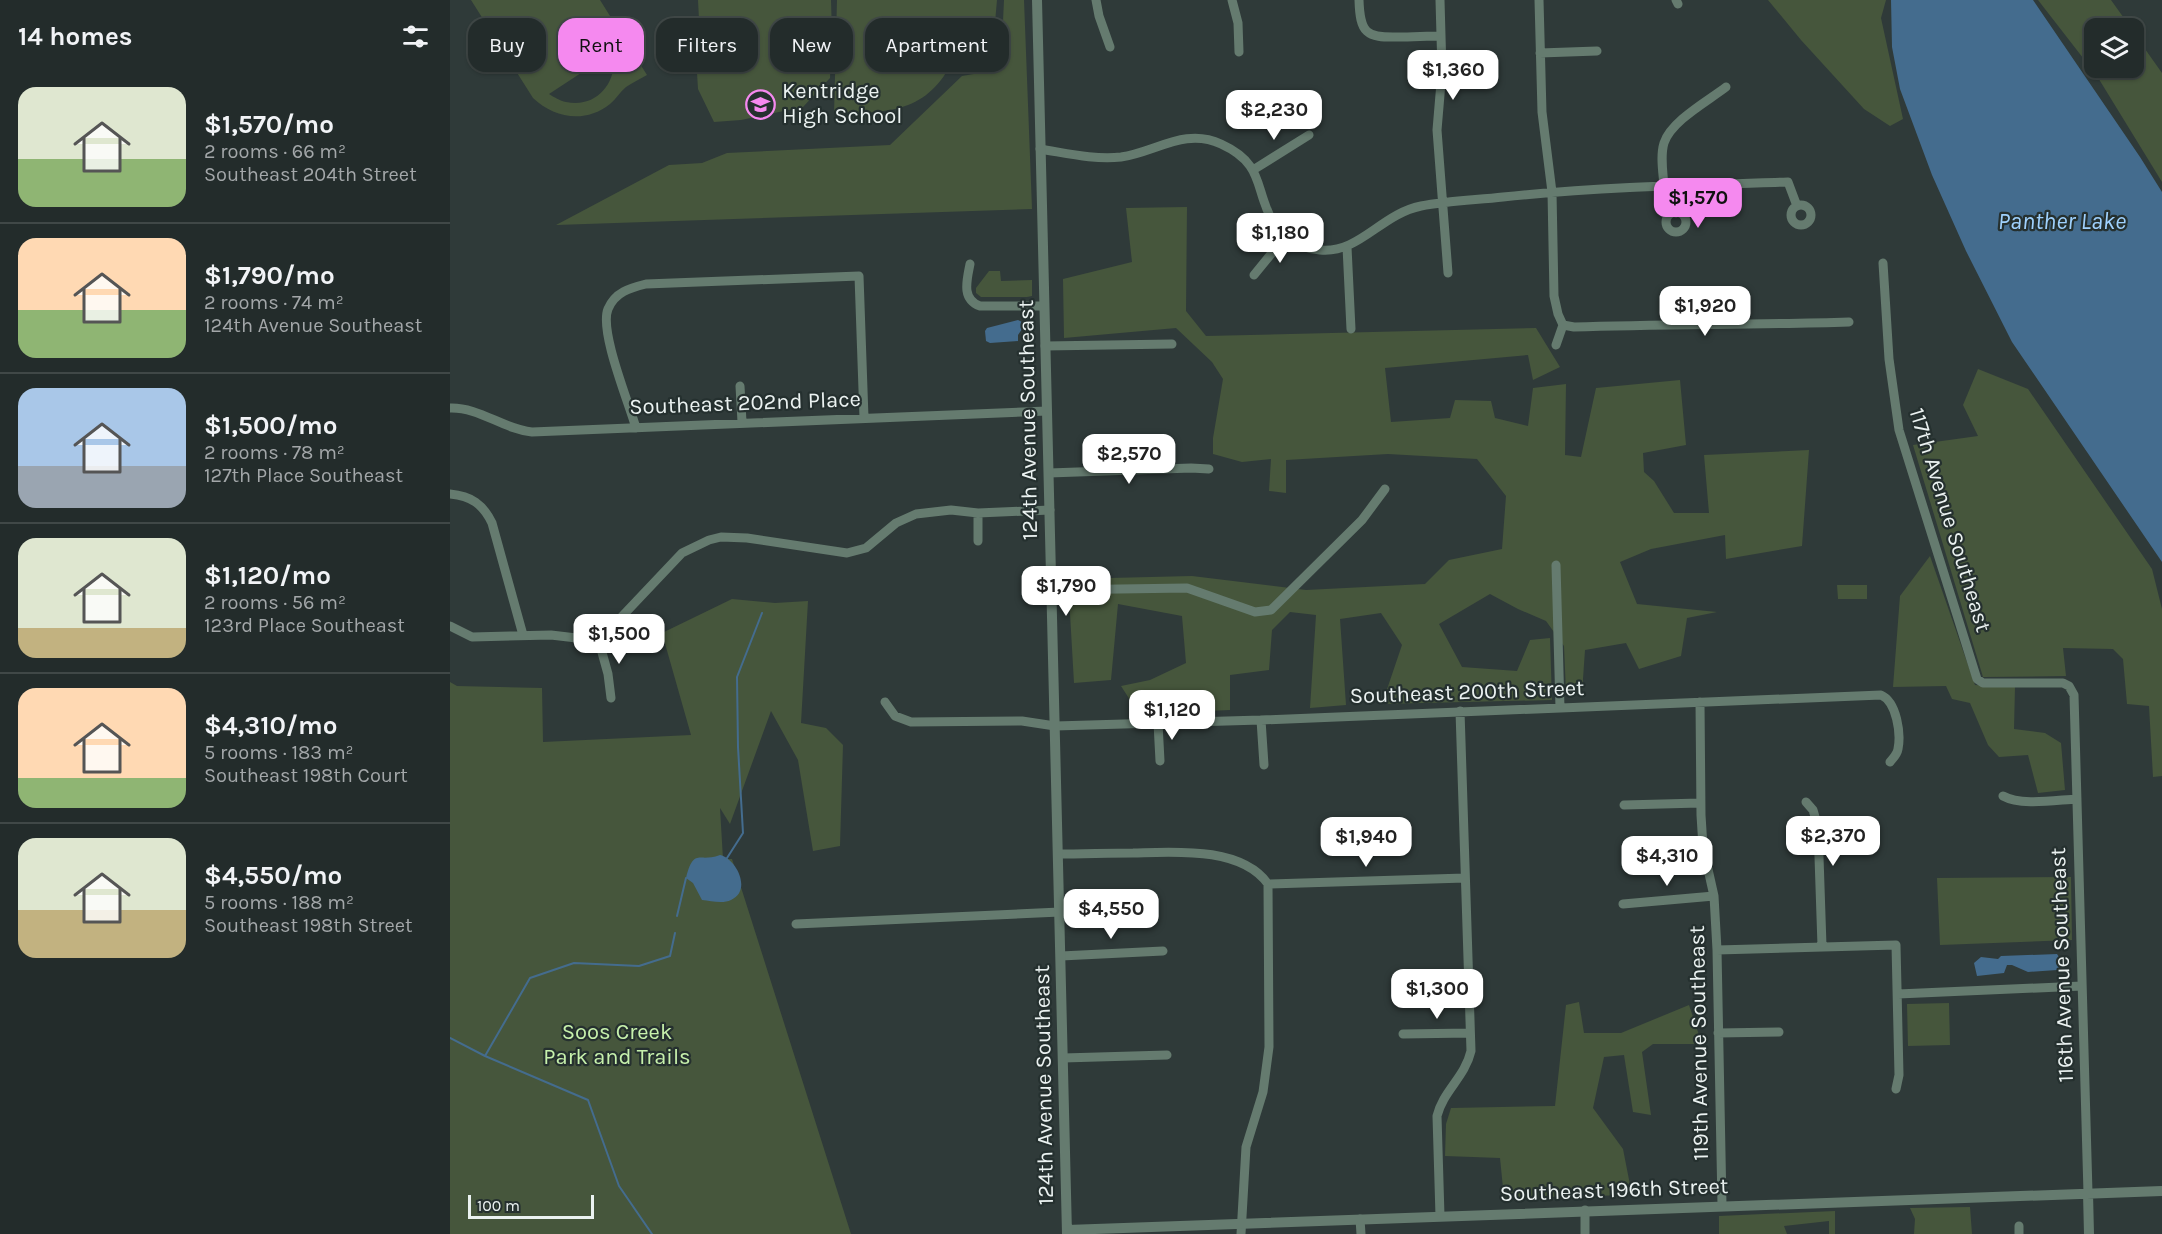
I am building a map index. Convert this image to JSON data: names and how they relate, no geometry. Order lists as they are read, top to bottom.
{
  "streets": {
    "street": [
      "Southeast 202nd Place",
      "124th Avenue Southeast",
      "117th Avenue Southeast",
      "Southeast 200th Street",
      "116th Avenue Southeast",
      "119th Avenue Southeast",
      "Southeast 196th Street"
    ]
  },
  "crossings": [
    ["Southeast 202nd Place", "124th Avenue Southeast"],
    ["124th Avenue Southeast", "Southeast 200th Street"],
    ["124th Avenue Southeast", "Southeast 196th Street"],
    ["117th Avenue Southeast", "116th Avenue Southeast"],
    ["Southeast 200th Street", "119th Avenue Southeast"],
    ["116th Avenue Southeast", "Southeast 196th Street"],
    ["119th Avenue Southeast", "Southeast 196th Street"]
  ],
  "water": ["Panther Lake"],
  "parks": ["Soos Creek Park and Trails"],
  "places": {
    "school or university": ["Kentridge High School"]
  },
  "scale_bar": "100 m",
  "page": {
    "heading": "14 homes",
    "chip": [
      "Buy",
      "Rent",
      "Filters",
      "New",
      "Apartment"
    ],
    "price": [
      "$1,360",
      "$2,230",
      "$1,570",
      "$1,180",
      "$1,920",
      "$2,570",
      "$1,790",
      "$1,500",
      "$1,120",
      "$2,370",
      "$1,940",
      "$4,310",
      "$4,550",
      "$1,300"
    ],
    "list": [
      {
        "name": "$1,570/mo",
        "note": "2 rooms · 66 m² · Southeast 204th Street"
      },
      {
        "name": "$1,790/mo",
        "note": "2 rooms · 74 m² · 124th Avenue Southeast"
      },
      {
        "name": "$1,500/mo",
        "note": "2 rooms · 78 m² · 127th Place Southeast"
      },
      {
        "name": "$1,120/mo",
        "note": "2 rooms · 56 m² · 123rd Place Southeast"
      },
      {
        "name": "$4,310/mo",
        "note": "5 rooms · 183 m² · Southeast 198th Court"
      },
      {
        "name": "$4,550/mo",
        "note": "5 rooms · 188 m² · Southeast 198th Street"
      }
    ],
    "scale": "100 m"
  }
}
